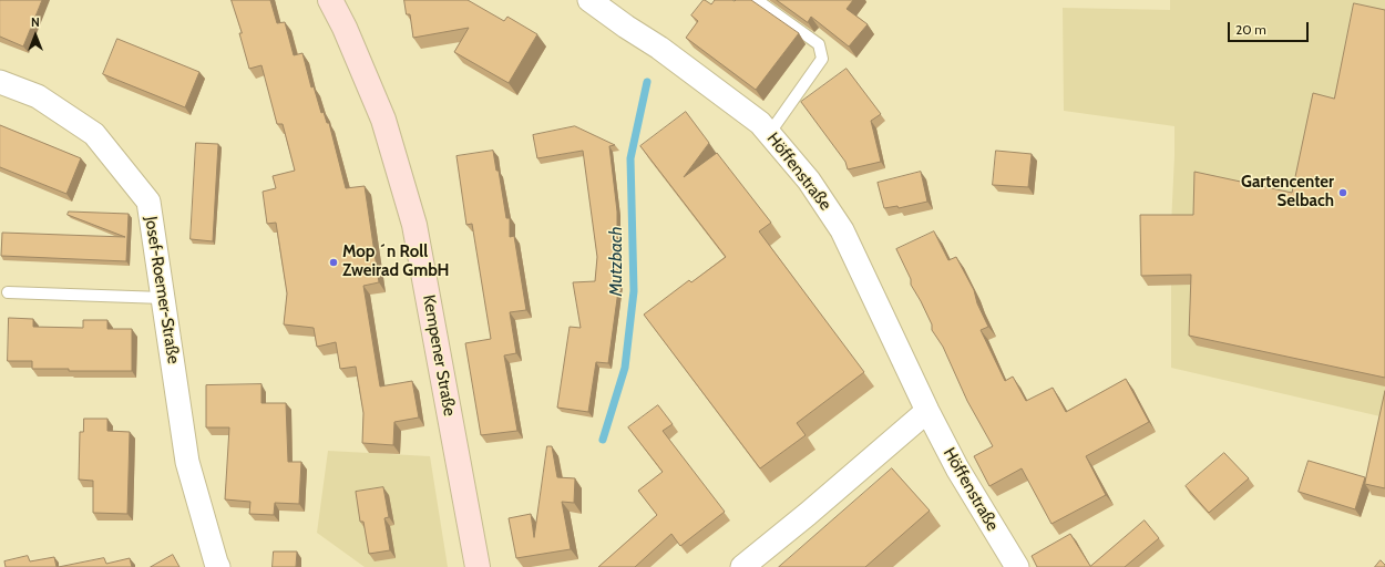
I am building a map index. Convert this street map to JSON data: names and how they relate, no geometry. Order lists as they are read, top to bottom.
{
  "streets": {
    "main road": ["Kempener Straße"],
    "street": ["Höffenstraße", "Josef-Roemer-Straße"]
  },
  "water": ["Mutzbach"],
  "places": ["Gartencenter Selbach", "Mop ´n Roll Zweirad GmbH"],
  "scale_bar": "20 m",
  "north": "top"
}
